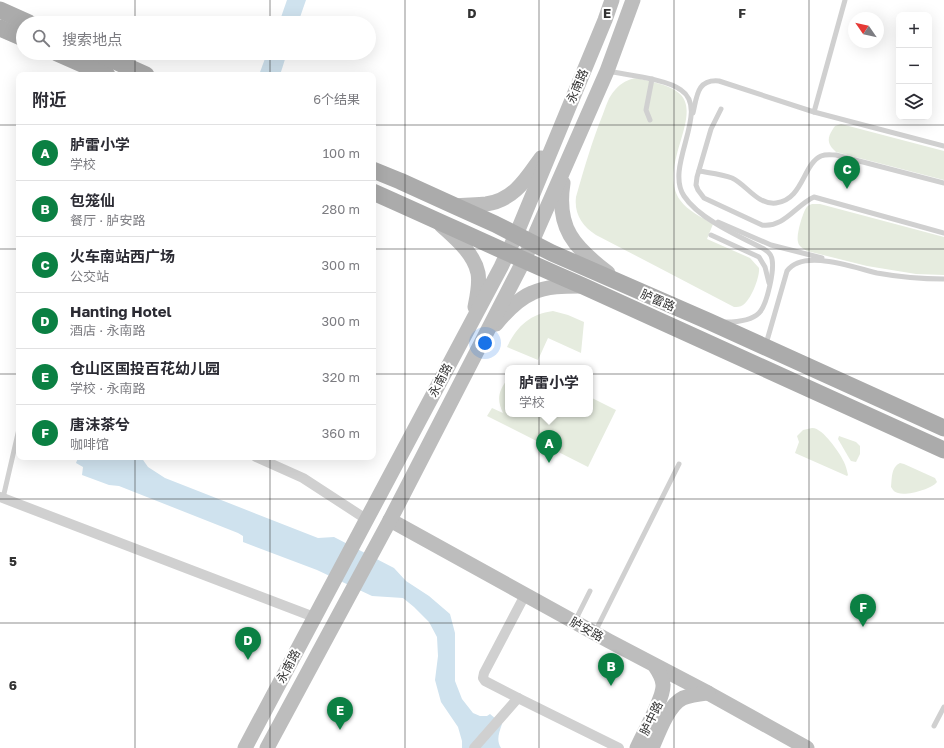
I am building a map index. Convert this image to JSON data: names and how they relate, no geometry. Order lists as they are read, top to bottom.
{
  "streets": {
    "main road": [
      "永南路",
      "胪雷路",
      "胪安路",
      "胪中路"
    ]
  },
  "crossings": [
    ["永南路", "胪雷路"],
    ["胪安路", "胪中路"]
  ],
  "north": "top left",
  "page": {
    "map_buttons": ["+", "−"],
    "search": "搜索地点",
    "heading": ["附近", "6个结果"],
    "list": [
      {
        "mark": "A",
        "name": "胪雷小学",
        "note": "学校",
        "value": "100 m"
      },
      {
        "mark": "B",
        "name": "包笼仙",
        "note": "餐厅 · 胪安路",
        "value": "280 m"
      },
      {
        "mark": "C",
        "name": "火车南站西广场",
        "note": "公交站",
        "value": "300 m"
      },
      {
        "mark": "D",
        "name": "Hanting Hotel",
        "note": "酒店 · 永南路",
        "value": "300 m"
      },
      {
        "mark": "E",
        "name": "仓山区国投百花幼儿园",
        "note": "学校 · 永南路",
        "value": "320 m"
      },
      {
        "mark": "F",
        "name": "唐沫茶兮",
        "note": "咖啡馆",
        "value": "360 m"
      }
    ],
    "pins": [
      "C",
      "A",
      "F",
      "D",
      "B",
      "E"
    ],
    "popup": ["胪雷小学", "学校"]
  },
  "grid": {
    "columns": ["D", "E", "F"],
    "rows": ["5", "6"]
  }
}
